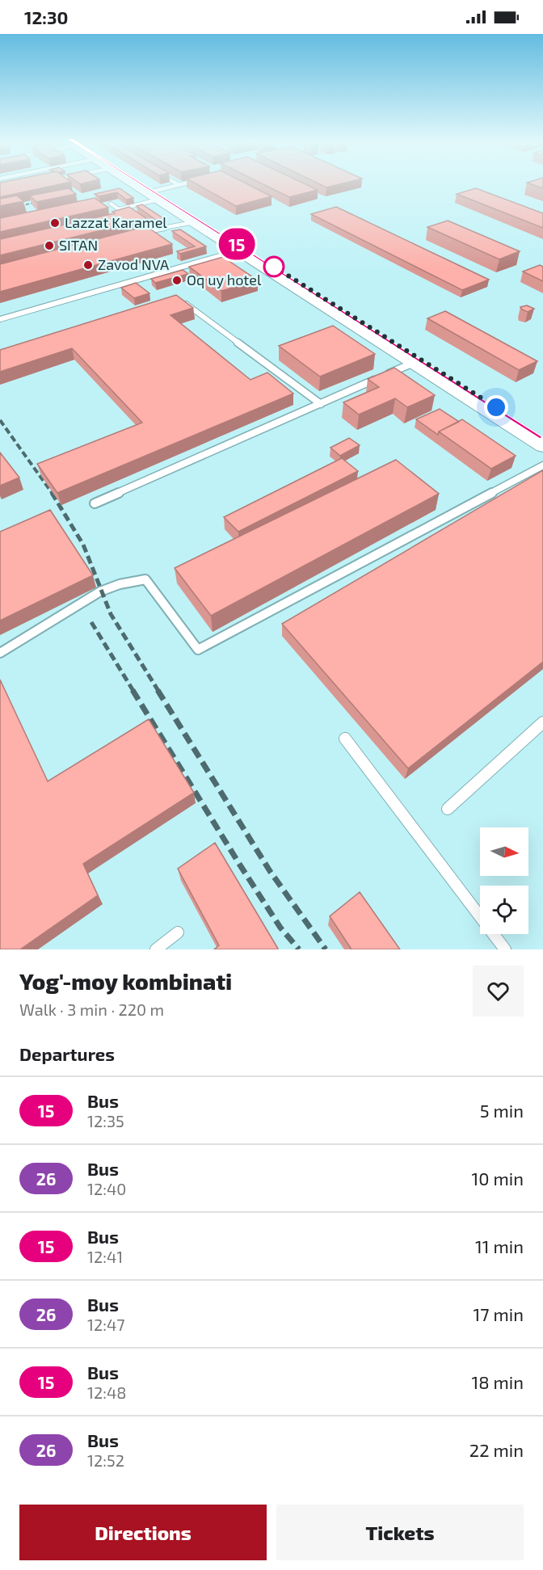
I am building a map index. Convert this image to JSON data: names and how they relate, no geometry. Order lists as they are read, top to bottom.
{
  "places": [
    "Lazzat Karamel",
    "SITAN",
    "Zavod NVA",
    "Oq uy hotel"
  ],
  "lines": ["bus line 15"],
  "north": "right",
  "page": {
    "status": "12:30",
    "on_map": "15",
    "heading": [
      ["Yog'-moy kombinati", "Walk · 3 min · 220 m"],
      "Departures"
    ],
    "list": [
      {
        "mark": "15",
        "name": "Bus",
        "note": "12:35",
        "value": "5 min"
      },
      {
        "mark": "26",
        "name": "Bus",
        "note": "12:40",
        "value": "10 min"
      },
      {
        "mark": "15",
        "name": "Bus",
        "note": "12:41",
        "value": "11 min"
      },
      {
        "mark": "26",
        "name": "Bus",
        "note": "12:47",
        "value": "17 min"
      },
      {
        "mark": "15",
        "name": "Bus",
        "note": "12:48",
        "value": "18 min"
      },
      {
        "mark": "26",
        "name": "Bus",
        "note": "12:52",
        "value": "22 min"
      }
    ],
    "buttons": ["Directions", "Tickets"]
  }
}
